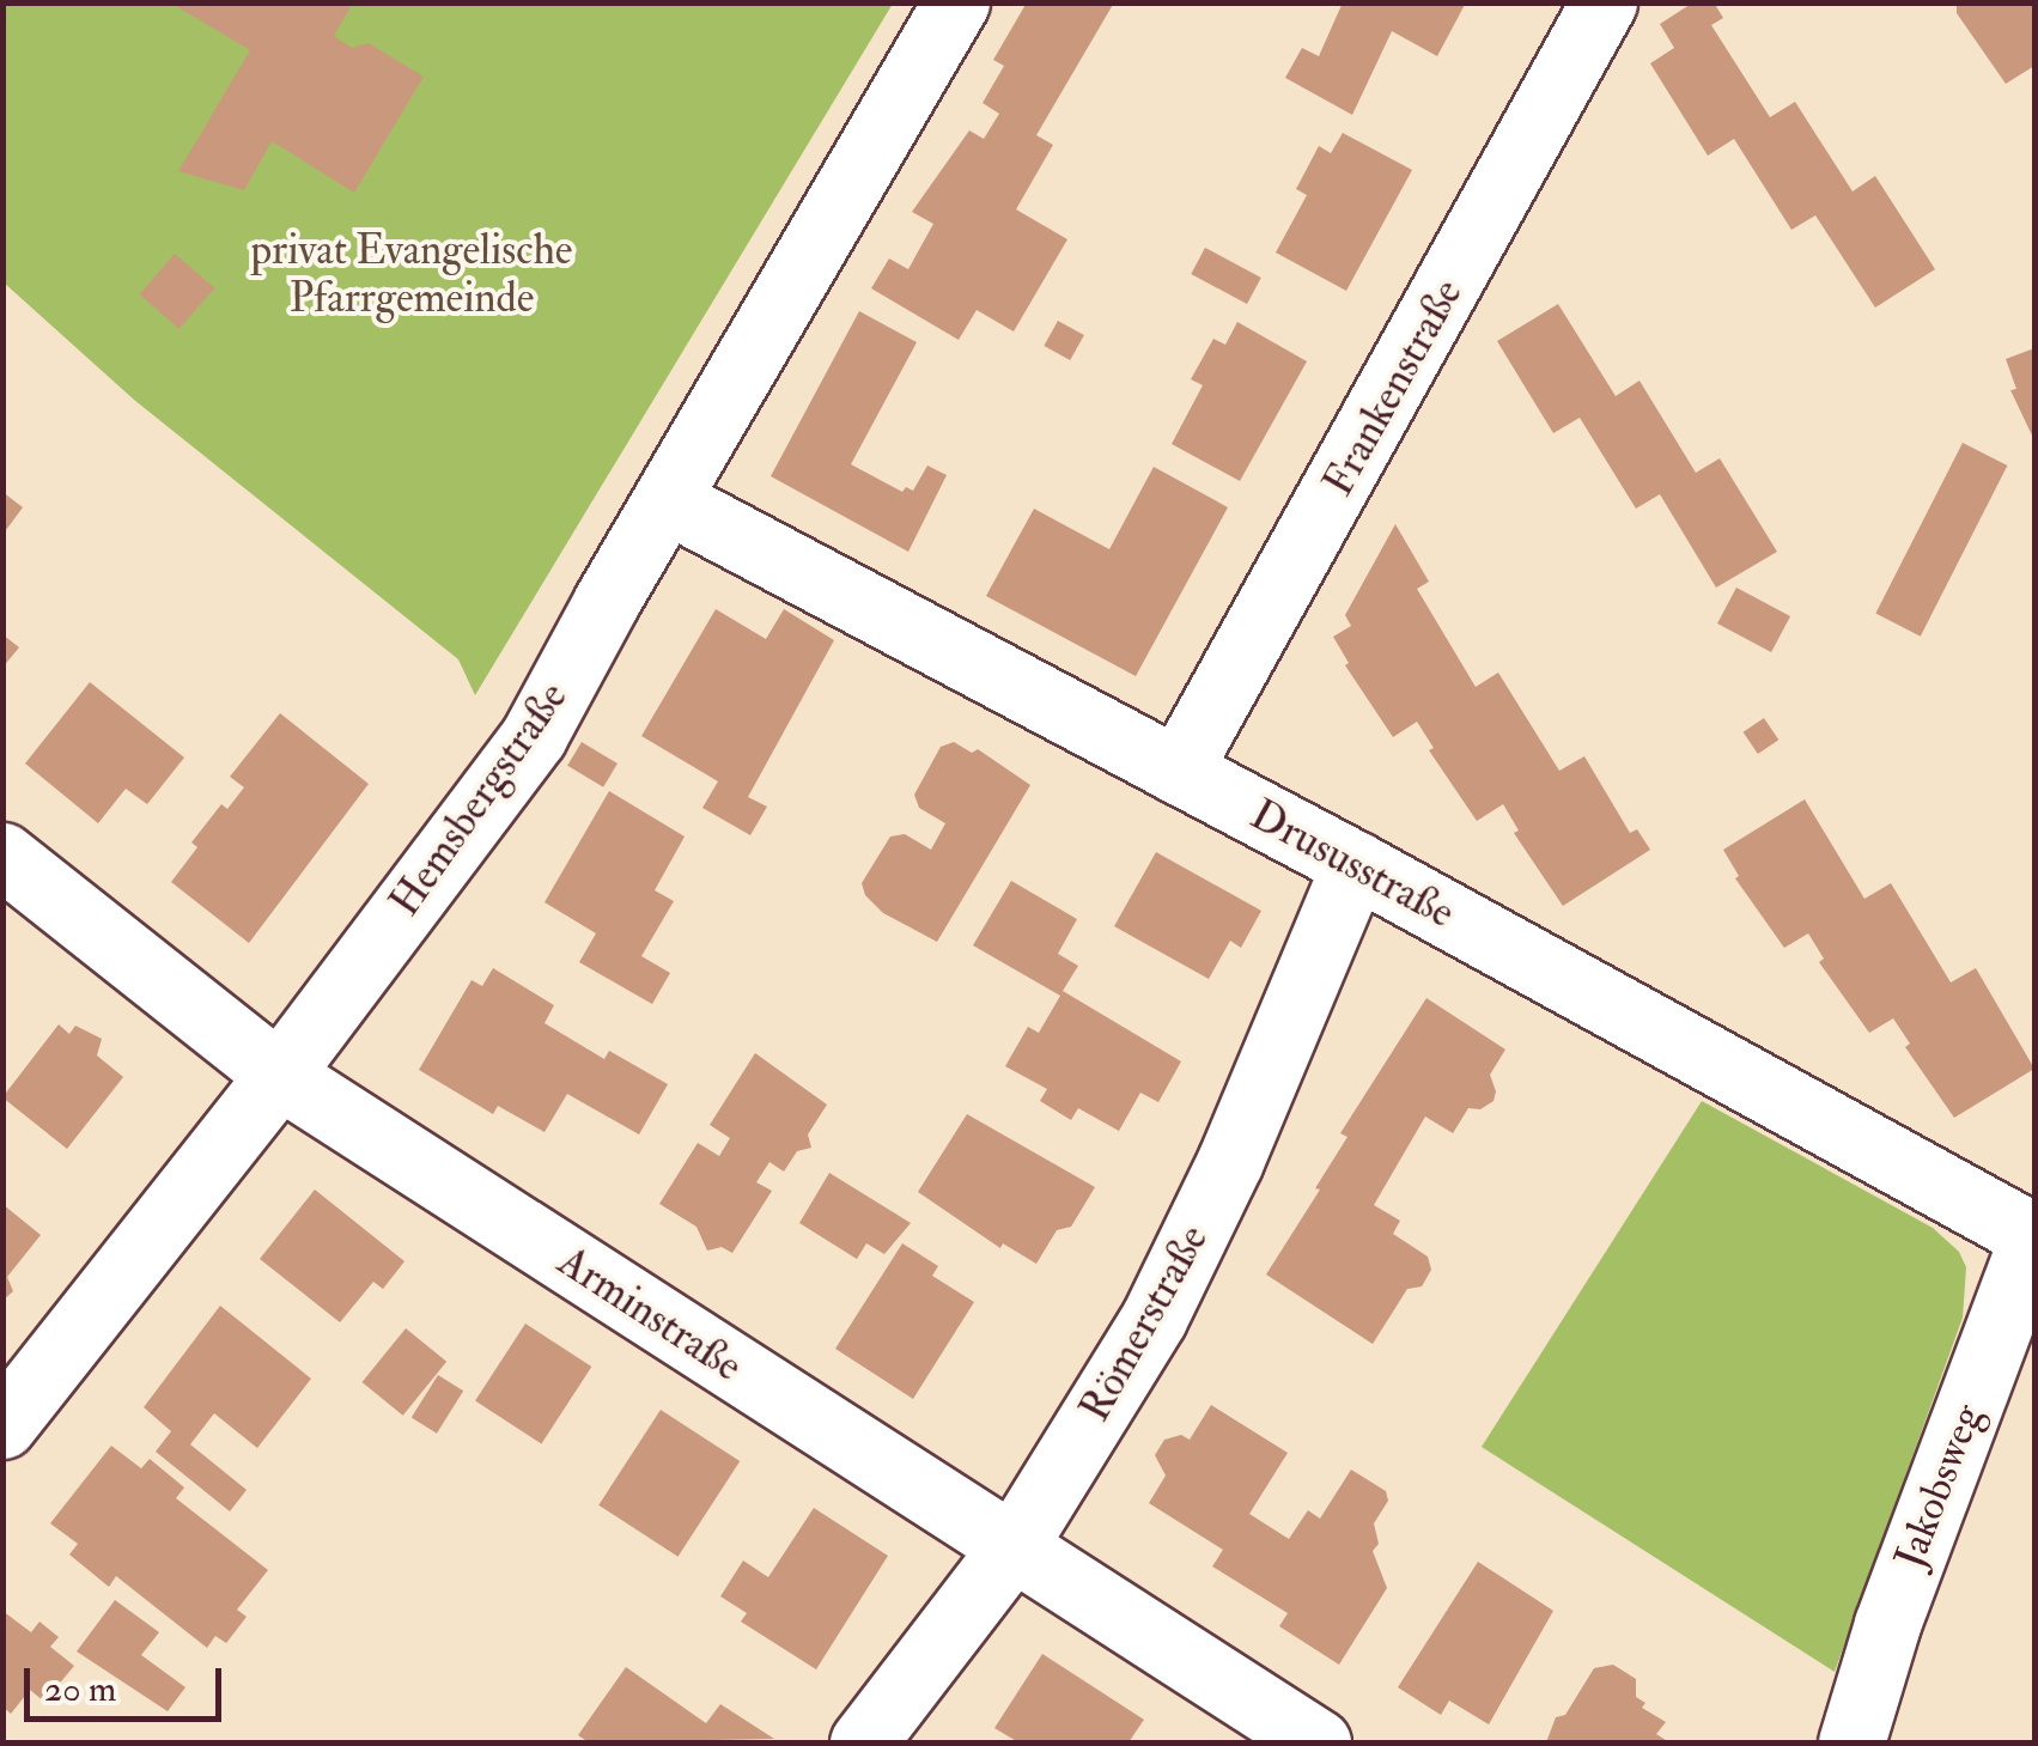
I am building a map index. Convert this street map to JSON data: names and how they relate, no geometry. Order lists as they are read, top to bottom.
{
  "streets": {
    "street": [
      "Frankenstraße",
      "Hemsbergstraße",
      "Drususstraße",
      "Arminstraße",
      "Römerstraße",
      "Jakobsweg"
    ]
  },
  "crossings": [
    ["Frankenstraße", "Drususstraße"],
    ["Hemsbergstraße", "Drususstraße"],
    ["Hemsbergstraße", "Arminstraße"],
    ["Drususstraße", "Römerstraße"],
    ["Drususstraße", "Jakobsweg"],
    ["Arminstraße", "Römerstraße"]
  ],
  "parks": ["privat Evangelische Pfarrgemeinde"],
  "scale_bar": "20 m"
}
